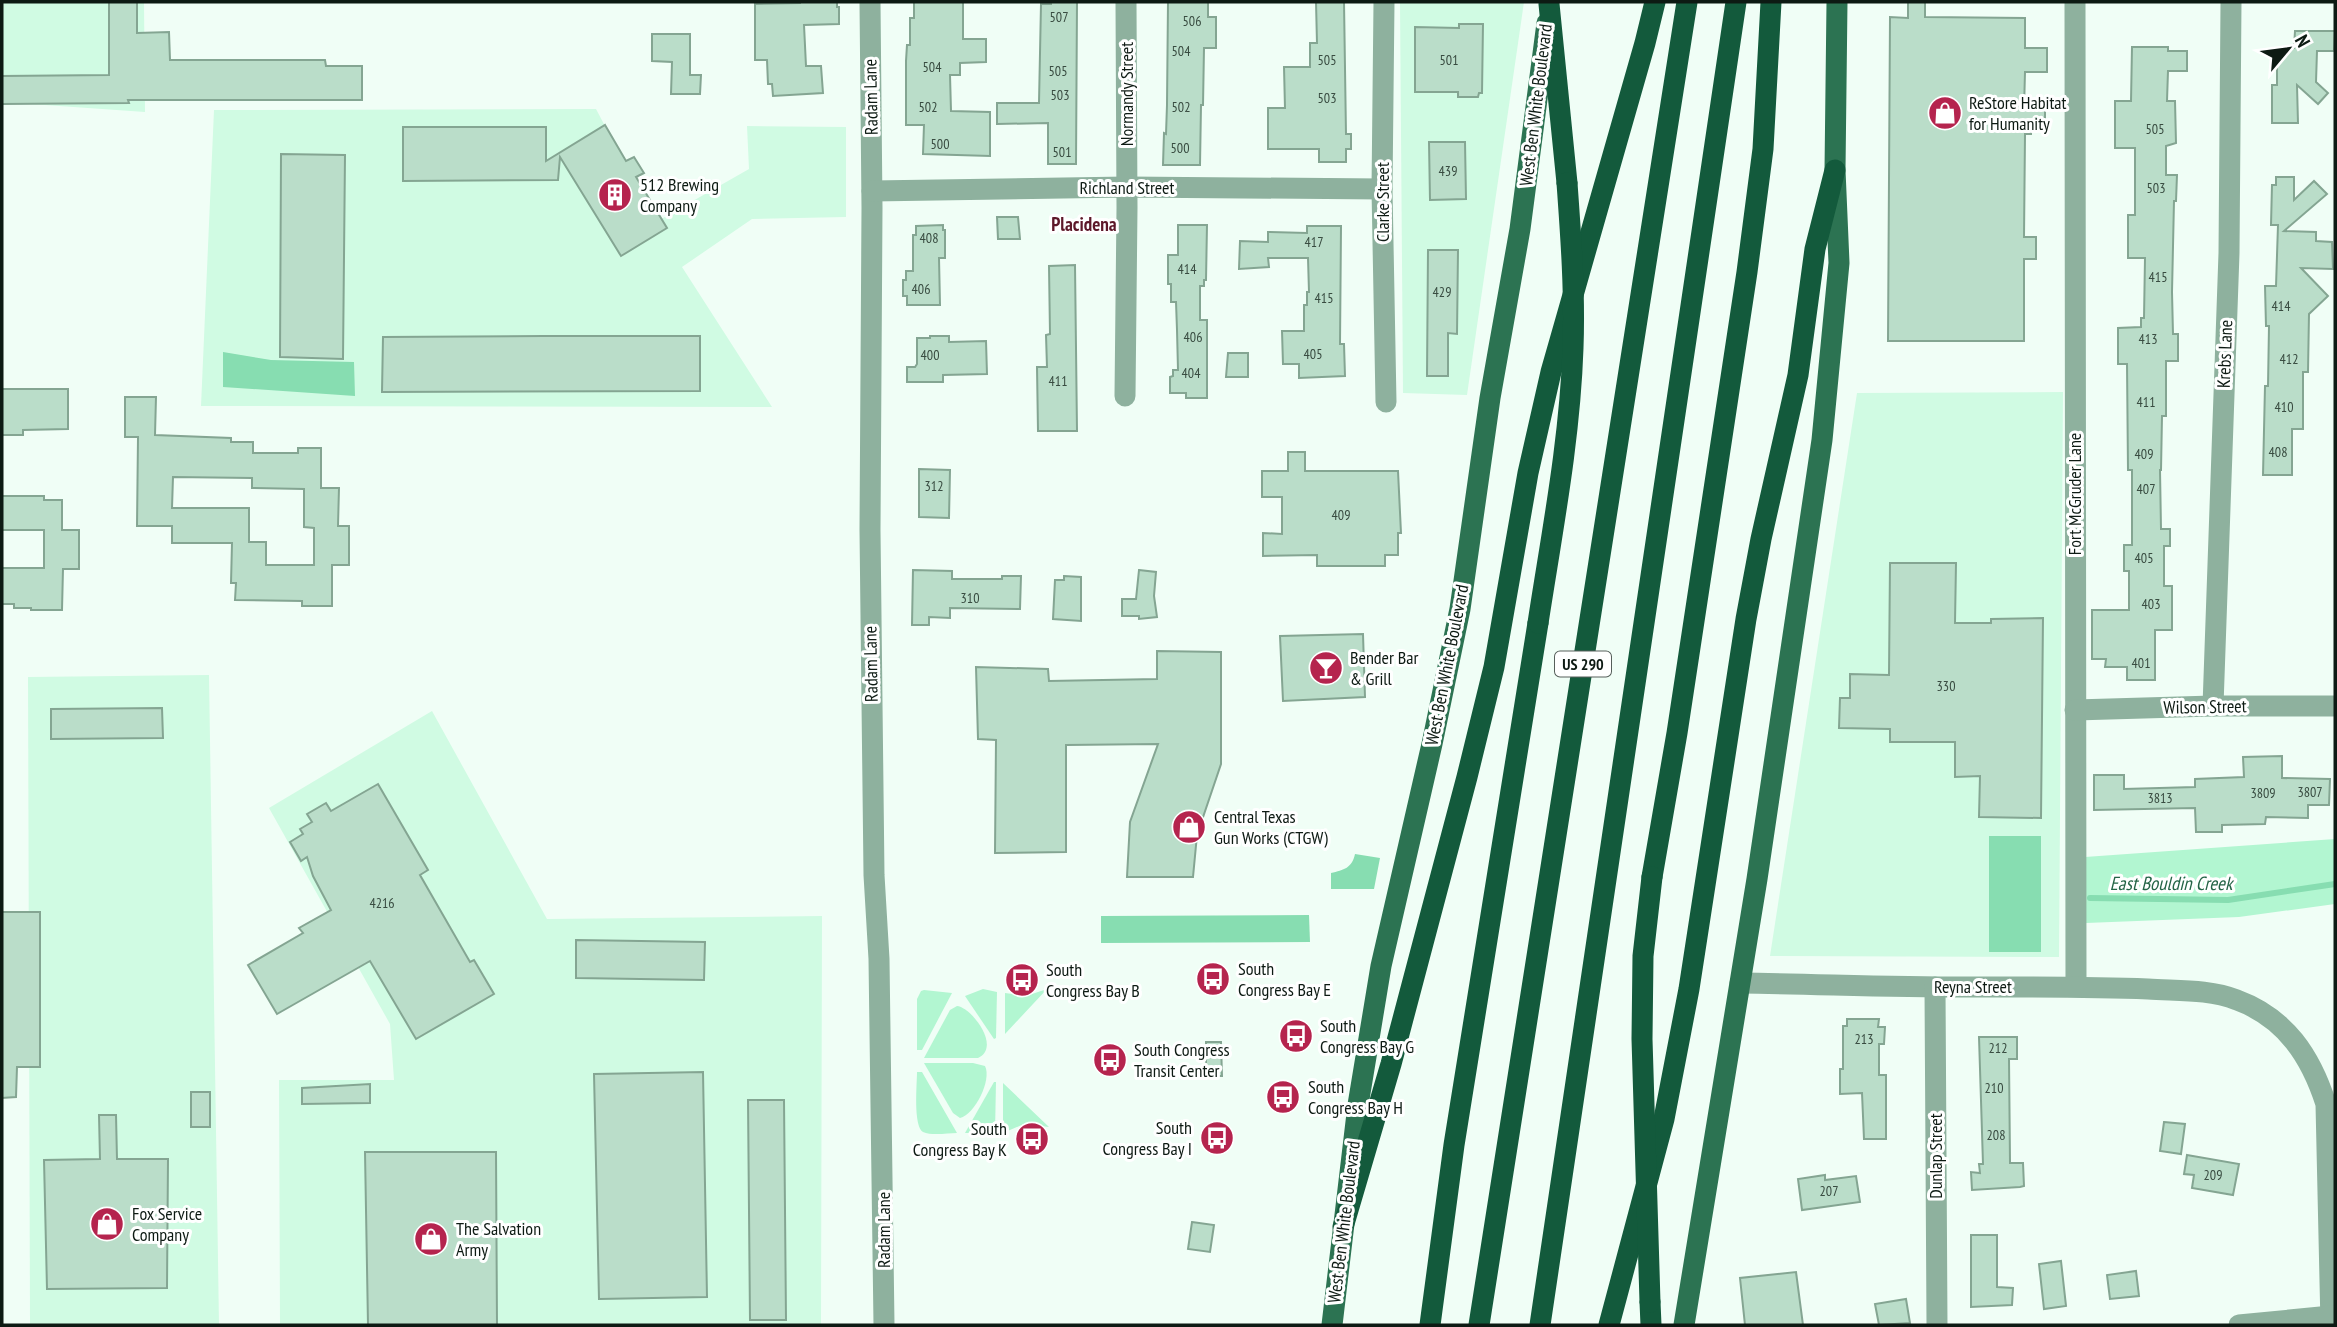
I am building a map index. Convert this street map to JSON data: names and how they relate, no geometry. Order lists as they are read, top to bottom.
{
  "streets": {
    "highway": ["US 290"],
    "main road": ["West Ben White Boulevard"],
    "street": [
      "Normandy Street",
      "Radam Lane",
      "Richland Street",
      "Clarke Street",
      "Krebs Lane",
      "Fort McGruder Lane",
      "Wilson Street",
      "Reyna Street",
      "Dunlap Street"
    ]
  },
  "crossings": [
    ["Normandy Street", "Richland Street"],
    ["Radam Lane", "Richland Street"],
    ["Richland Street", "Clarke Street"],
    ["Krebs Lane", "Wilson Street"],
    ["Fort McGruder Lane", "Wilson Street"],
    ["Fort McGruder Lane", "Reyna Street"],
    ["Reyna Street", "Dunlap Street"]
  ],
  "districts": ["Placidena"],
  "water": ["East Bouldin Creek"],
  "places": {
    "shop": [
      "ReStore Habitat for Humanity",
      "Central Texas Gun Works (CTGW)",
      "Fox Service Company",
      "The Salvation Army"
    ],
    "building": ["512 Brewing Company"],
    "bar": ["Bender Bar & Grill"],
    "bus stop": [
      "South Congress Bay E",
      "South Congress Bay B",
      "South Congress Bay G",
      "South Congress Transit Center",
      "South Congress Bay H",
      "South Congress Bay I",
      "South Congress Bay K"
    ]
  },
  "house_numbers": [
    "507",
    "506",
    "504",
    "505",
    "501",
    "504",
    "505",
    "503",
    "503",
    "502",
    "502",
    "505",
    "500",
    "500",
    "501",
    "439",
    "503",
    "408",
    "417",
    "414",
    "415",
    "406",
    "429",
    "415",
    "414",
    "406",
    "413",
    "405",
    "400",
    "412",
    "404",
    "411",
    "411",
    "410",
    "408",
    "409",
    "312",
    "407",
    "409",
    "405",
    "310",
    "403",
    "401",
    "330",
    "3807",
    "3809",
    "3813",
    "4216",
    "213",
    "212",
    "210",
    "208",
    "209",
    "207"
  ],
  "north": "top right"
}
